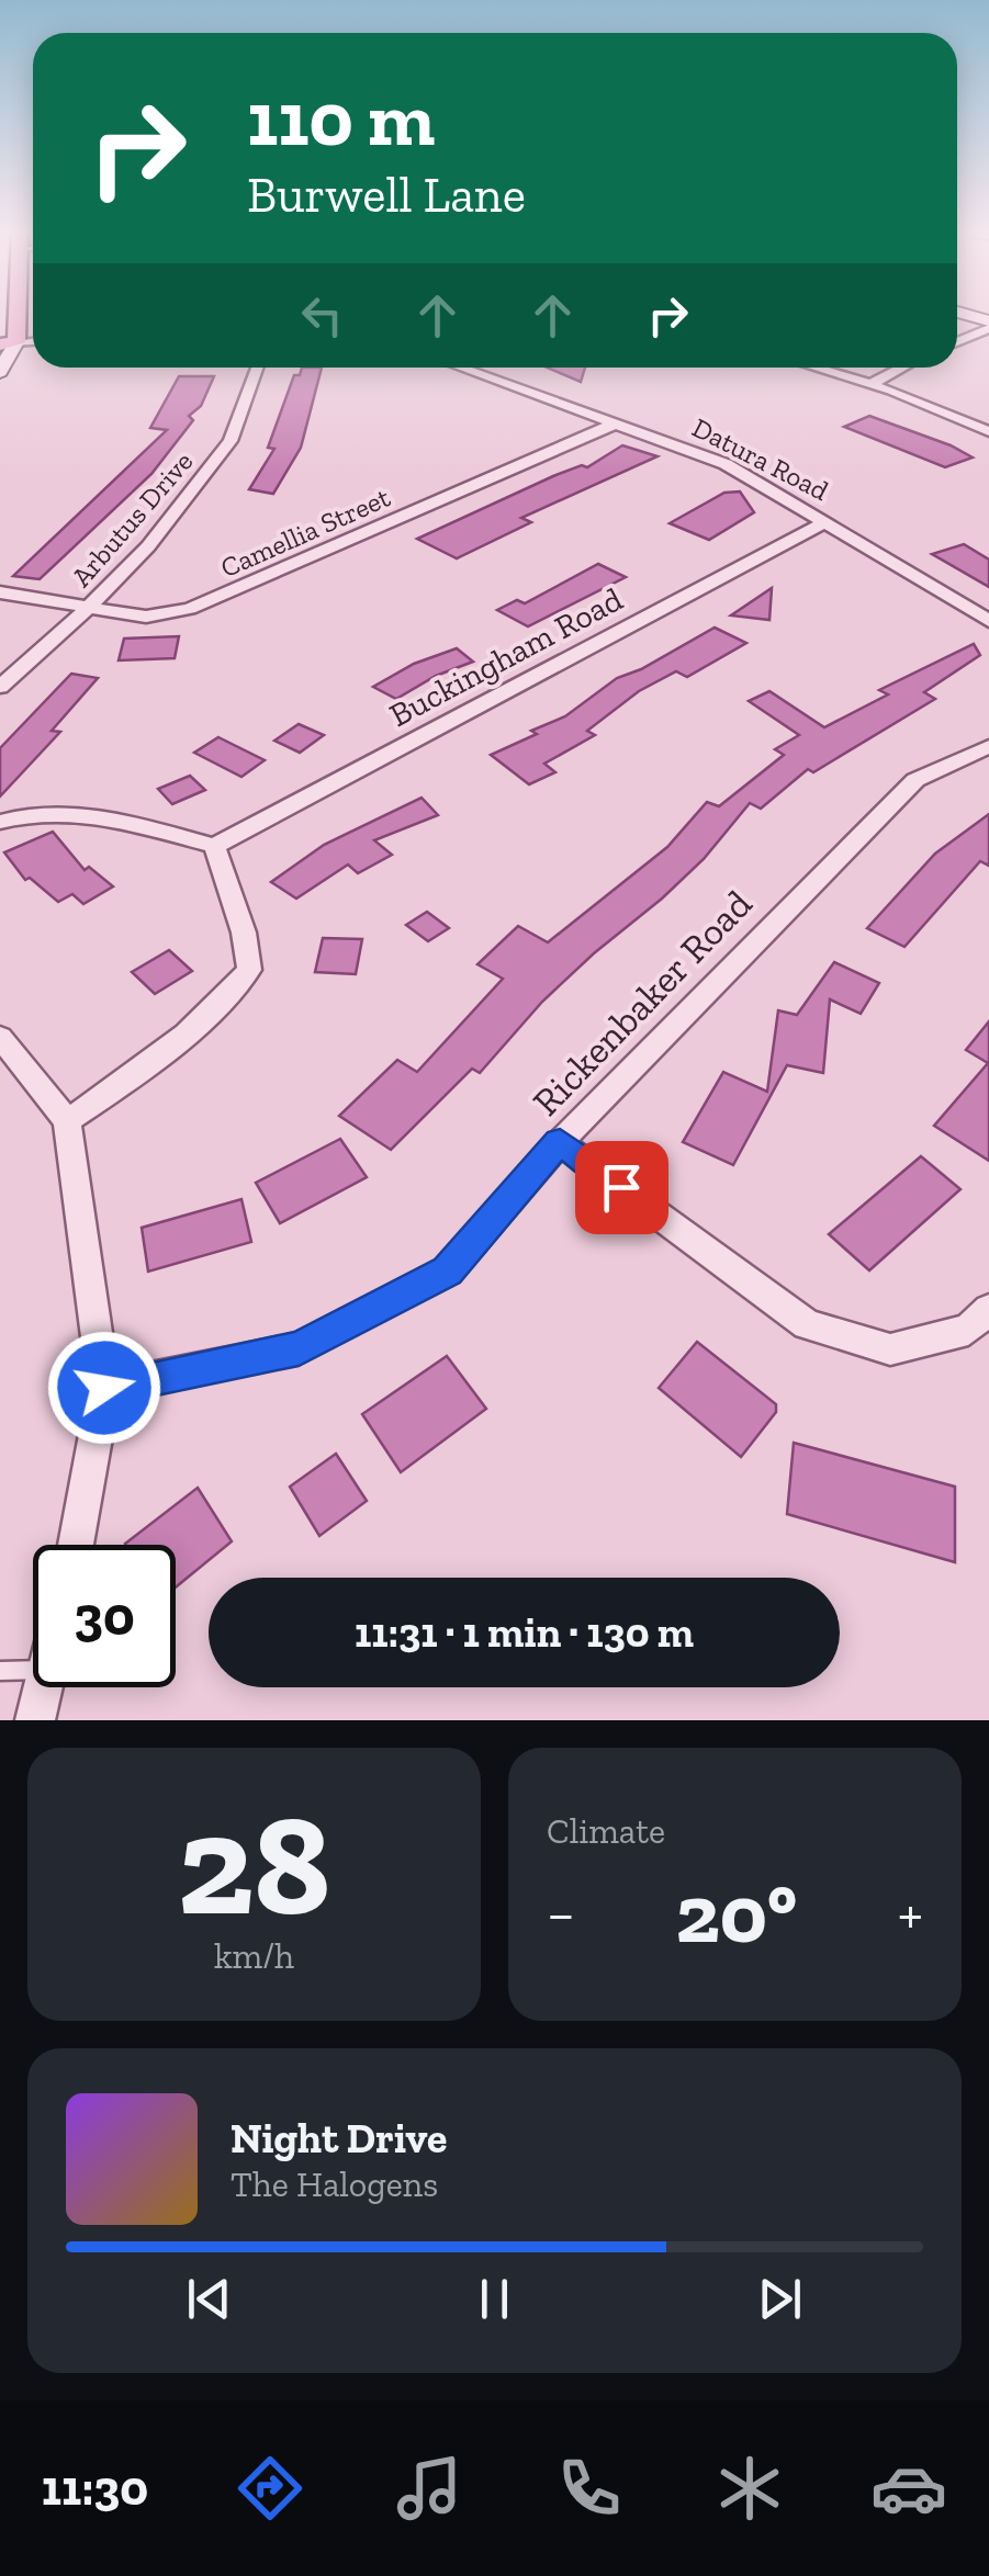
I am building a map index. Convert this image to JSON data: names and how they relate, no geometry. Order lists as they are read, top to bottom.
{
  "streets": {
    "street": [
      "Datura Road",
      "Arbutus Drive",
      "Camellia Street",
      "Buckingham Road",
      "Rickenbaker Road"
    ]
  },
  "crossings": [
    ["Datura Road", "Camellia Street"],
    ["Datura Road", "Buckingham Road"],
    ["Arbutus Drive", "Camellia Street"]
  ],
  "page": {
    "turn": ["110 m", "Burwell Lane"],
    "limit": "30",
    "trip": "11:31 · 1 min · 130 m",
    "tile": [
      ["28", "km/h"],
      "Climate"
    ],
    "heat": ["−", "20°", "+"],
    "song": ["Night Drive", "The Halogens"],
    "tabs": "11:30"
  }
}
